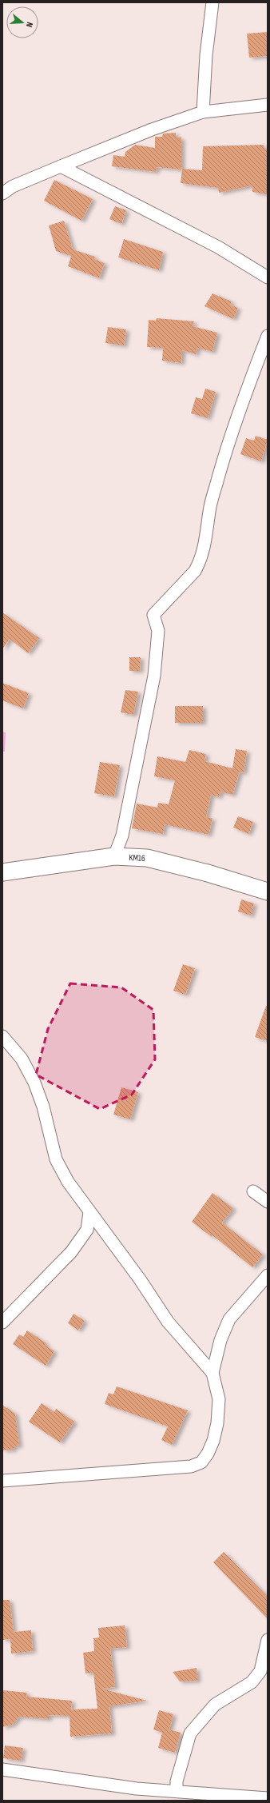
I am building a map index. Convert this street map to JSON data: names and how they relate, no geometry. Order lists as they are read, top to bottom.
{
  "streets": {
    "street": ["KM16"]
  },
  "north": "right"
}
